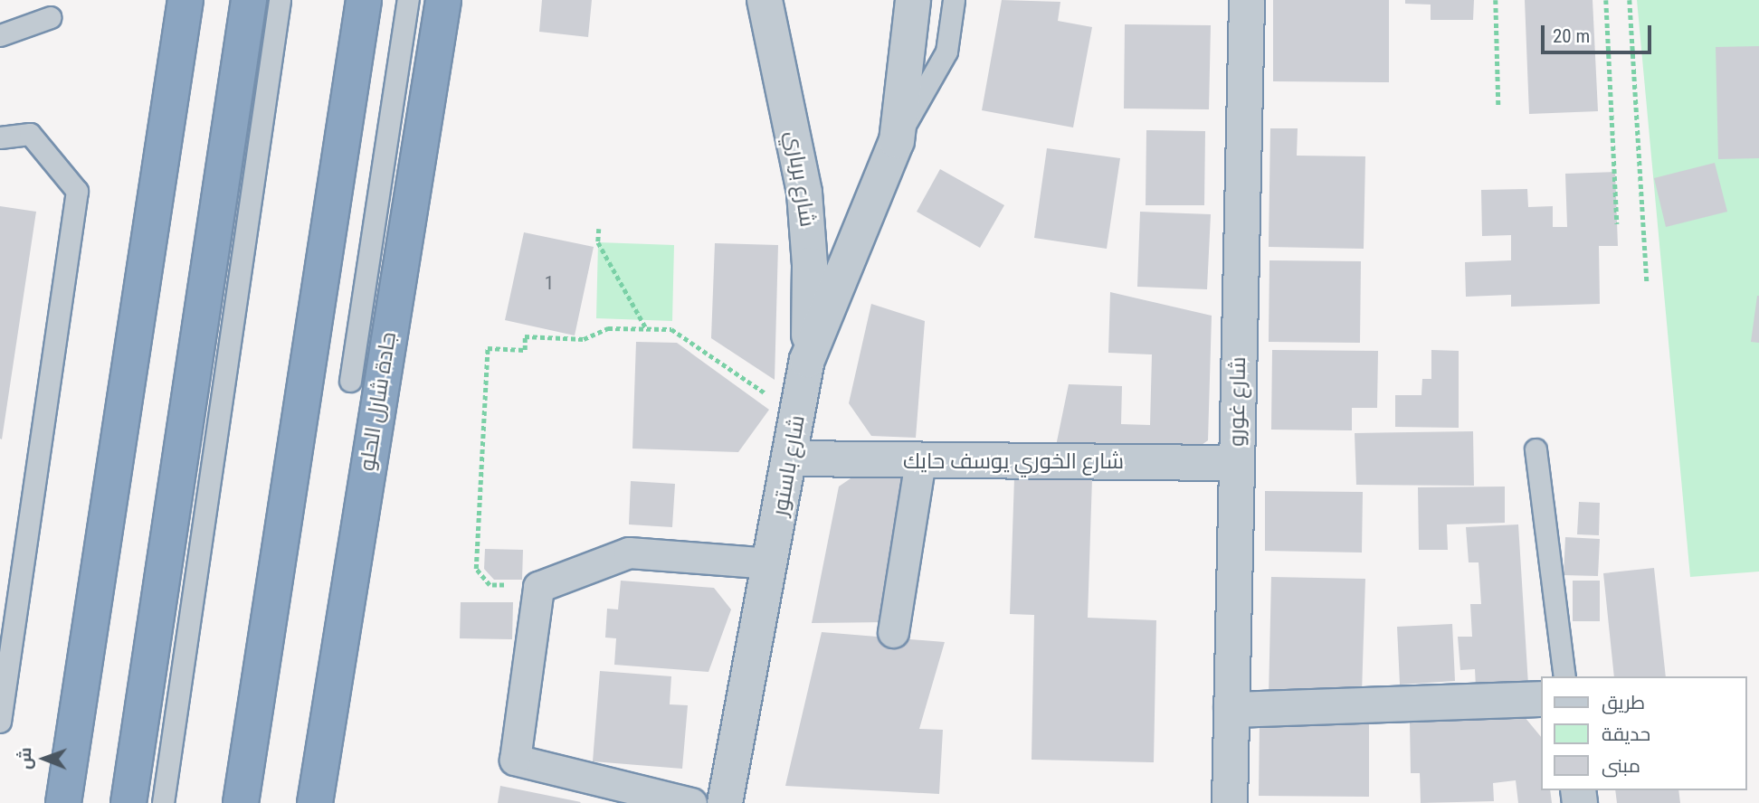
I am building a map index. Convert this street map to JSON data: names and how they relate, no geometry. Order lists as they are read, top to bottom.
{
  "streets": {
    "highway": ["جادة شارل الحلو"],
    "street": [
      "شارع برباري",
      "شارع غورو",
      "شارع الخوري يوسف حايك",
      "شارع باستور"
    ]
  },
  "crossings": [
    ["شارع برباري", "شارع باستور"],
    ["شارع غورو", "شارع الخوري يوسف حايك"],
    ["شارع الخوري يوسف حايك", "شارع باستور"]
  ],
  "house_numbers": ["1"],
  "legend": ["طريق", "حديقة", "مبنى"],
  "scale_bar": "20 m",
  "north": "left"
}
